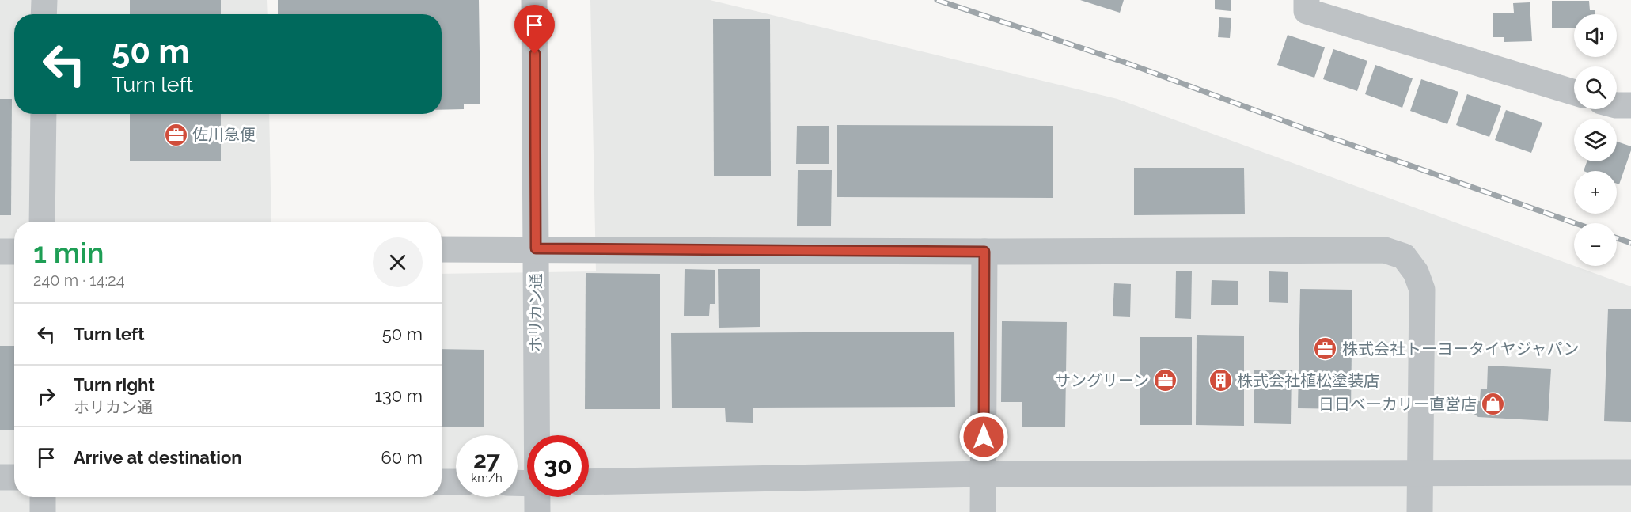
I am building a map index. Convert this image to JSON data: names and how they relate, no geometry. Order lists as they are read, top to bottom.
{
  "streets": {
    "street": ["ホリカン通"]
  },
  "places": {
    "office": ["佐川急便", "株式会社トーヨータイヤジャパン", "サングリーン"],
    "building": ["株式会社植松塗装店"],
    "shop": ["日日ベーカリー直営店"]
  },
  "page": {
    "map_buttons": ["+", "−"],
    "turn": ["50 m", "Turn left"],
    "heading": ["1 min", "240 m · 14:24"],
    "list": [
      {
        "name": "Turn left",
        "value": "50 m"
      },
      {
        "name": "Turn right",
        "note": "ホリカン通",
        "value": "130 m"
      },
      {
        "name": "Arrive at destination",
        "value": "60 m"
      }
    ],
    "speed": "27 km/h",
    "limit": "30"
  }
}
